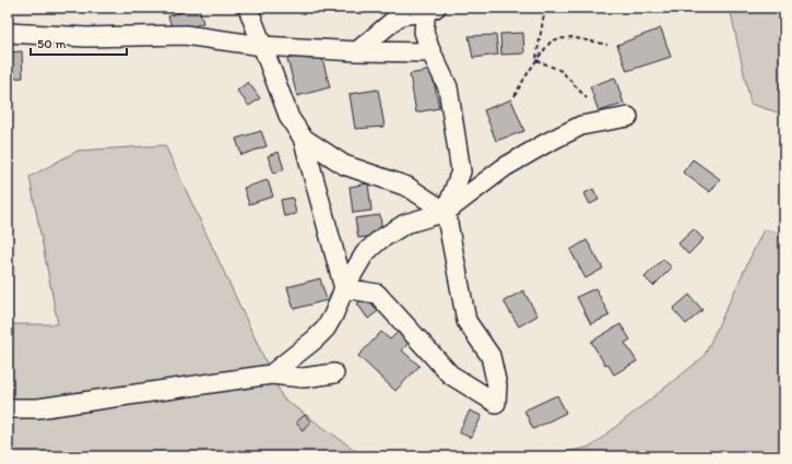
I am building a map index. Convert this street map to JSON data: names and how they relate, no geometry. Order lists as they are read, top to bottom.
{
  "scale_bar": "50 m"
}
